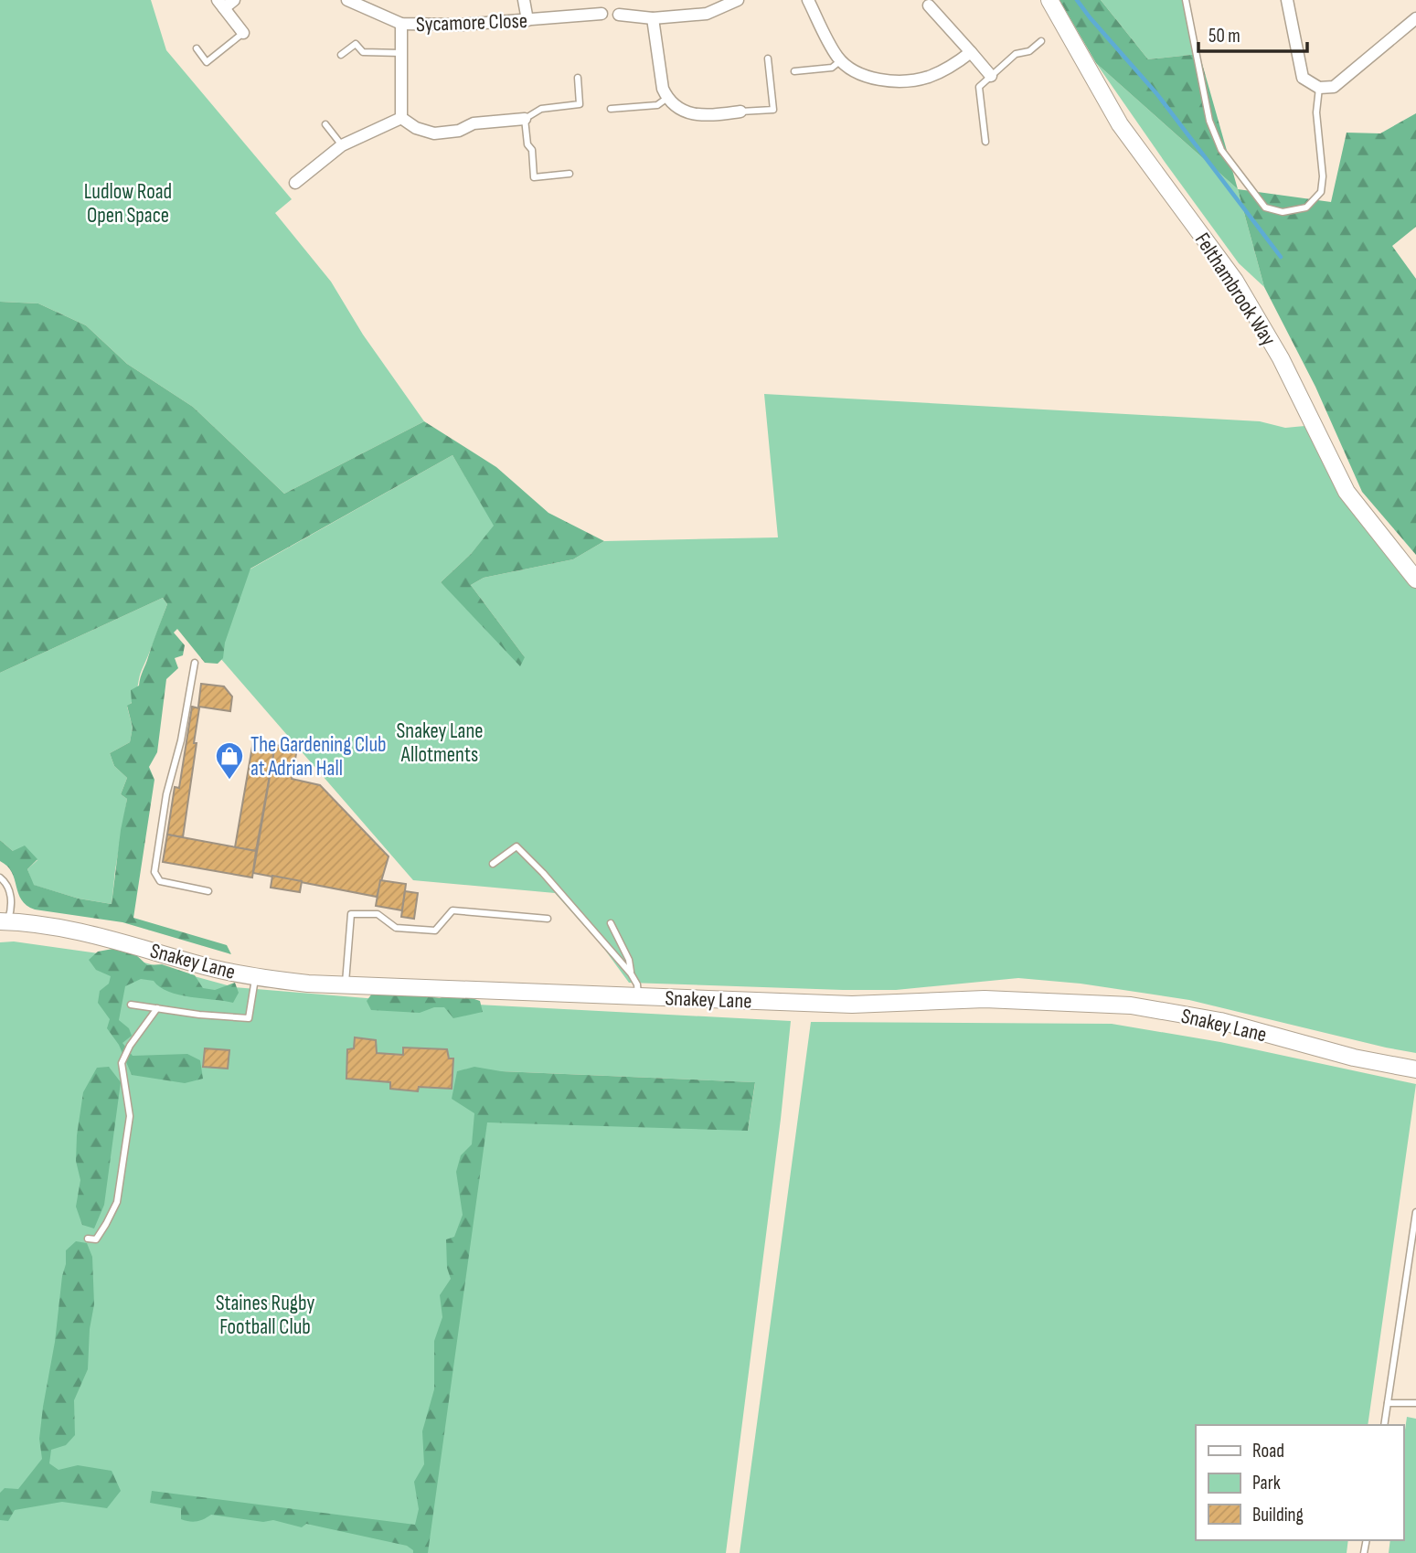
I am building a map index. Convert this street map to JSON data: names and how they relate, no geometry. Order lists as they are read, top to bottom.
{
  "streets": {
    "street": ["Sycamore Close", "Felthambrook Way", "Snakey Lane"]
  },
  "parks": ["Ludlow Road Open Space", "Snakey Lane Allotments", "Staines Rugby Football Club"],
  "places": {
    "shop": ["The Gardening Club at Adrian Hall"]
  },
  "legend": ["Road", "Park", "Building"],
  "scale_bar": "50 m"
}
